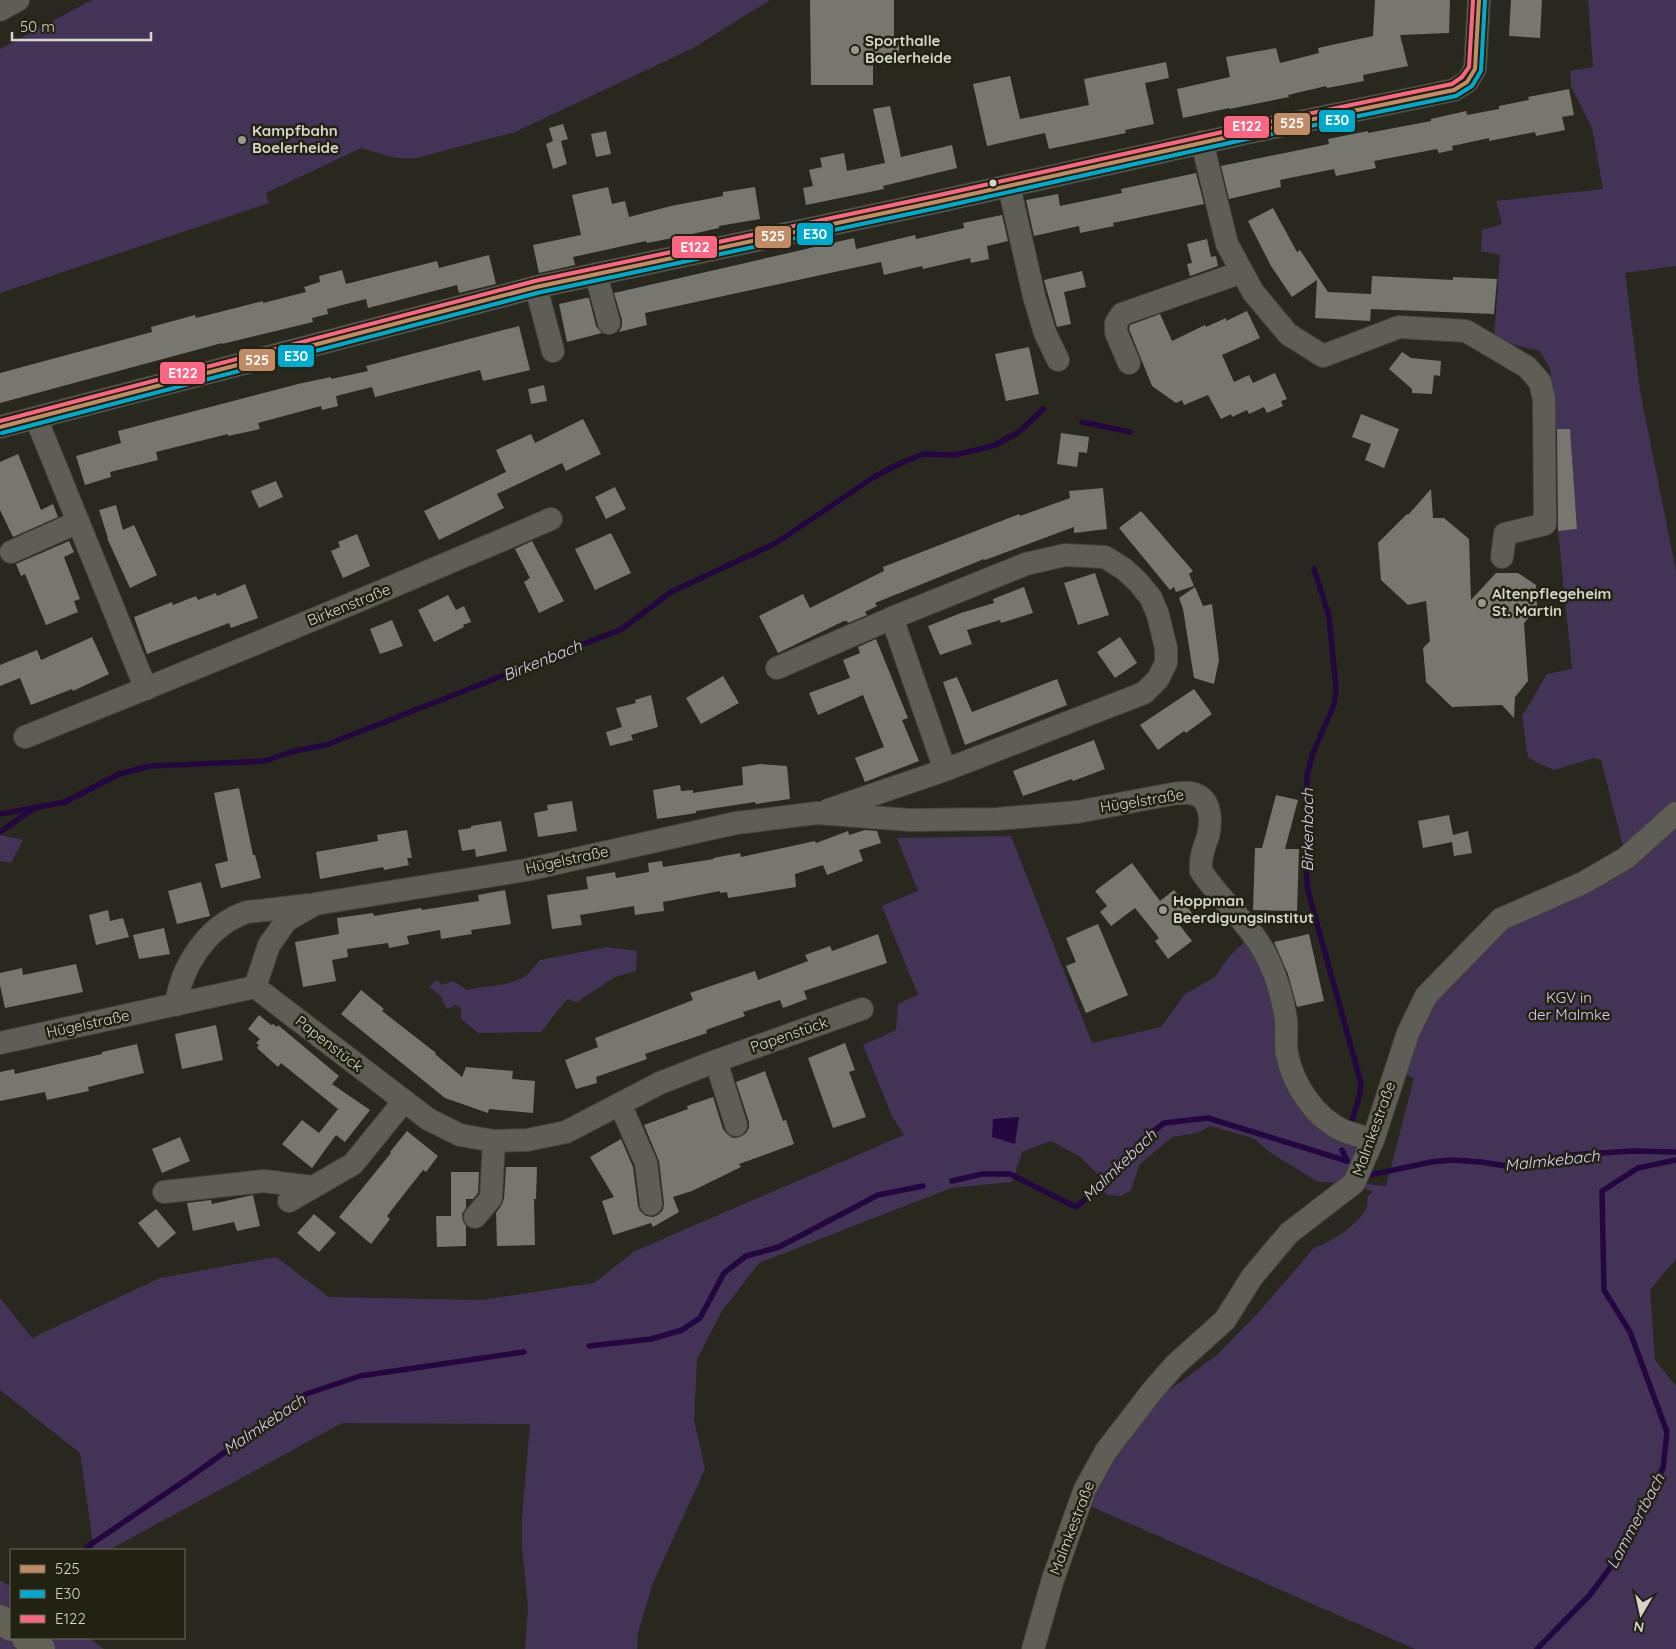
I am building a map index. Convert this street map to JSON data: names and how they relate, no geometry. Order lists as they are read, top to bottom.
{
  "streets": {
    "street": [
      "Birkenstraße",
      "Hügelstraße",
      "Papenstück",
      "Malmkestraße"
    ]
  },
  "crossings": [
    ["Hügelstraße", "Papenstück"],
    ["Hügelstraße", "Malmkestraße"]
  ],
  "water": ["Birkenbach", "Malmkebach", "Lammertbach"],
  "parks": ["KGV in der Malmke"],
  "places": [
    "Sporthalle Boelerheide",
    "Kampfbahn Boelerheide",
    "Altenpflegeheim St. Martin",
    "Hoppman Beerdigungsinstitut"
  ],
  "lines": ["transit line 525", "transit line E30", "transit line E122"],
  "legend": ["525", "E30", "E122"],
  "scale_bar": "50 m",
  "north": "bottom"
}
